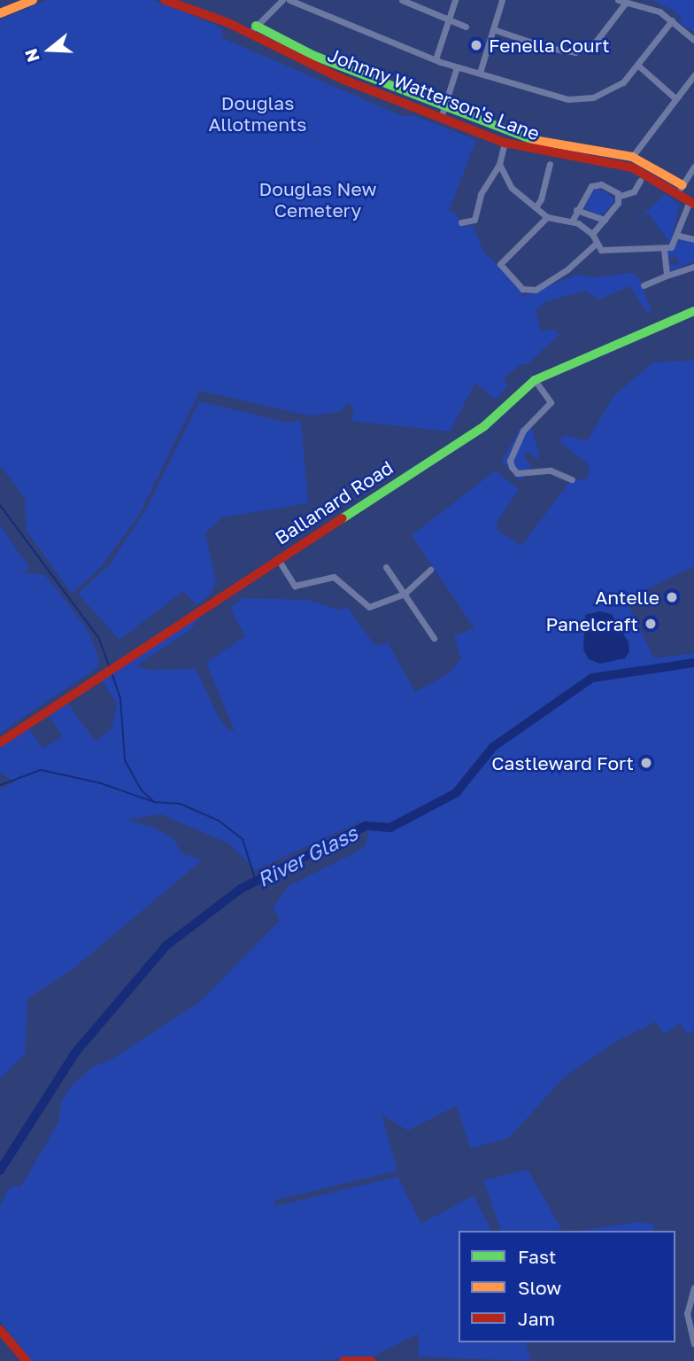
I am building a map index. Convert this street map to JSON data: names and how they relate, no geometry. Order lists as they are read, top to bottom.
{
  "streets": {
    "main road": ["Johnny Watterson's Lane", "Ballanard Road"]
  },
  "water": ["River Glass"],
  "parks": ["Douglas Allotments", "Douglas New Cemetery"],
  "places": [
    "Fenella Court",
    "Antelle",
    "Panelcraft",
    "Castleward Fort"
  ],
  "legend": ["Fast", "Slow", "Jam"],
  "north": "left"
}
